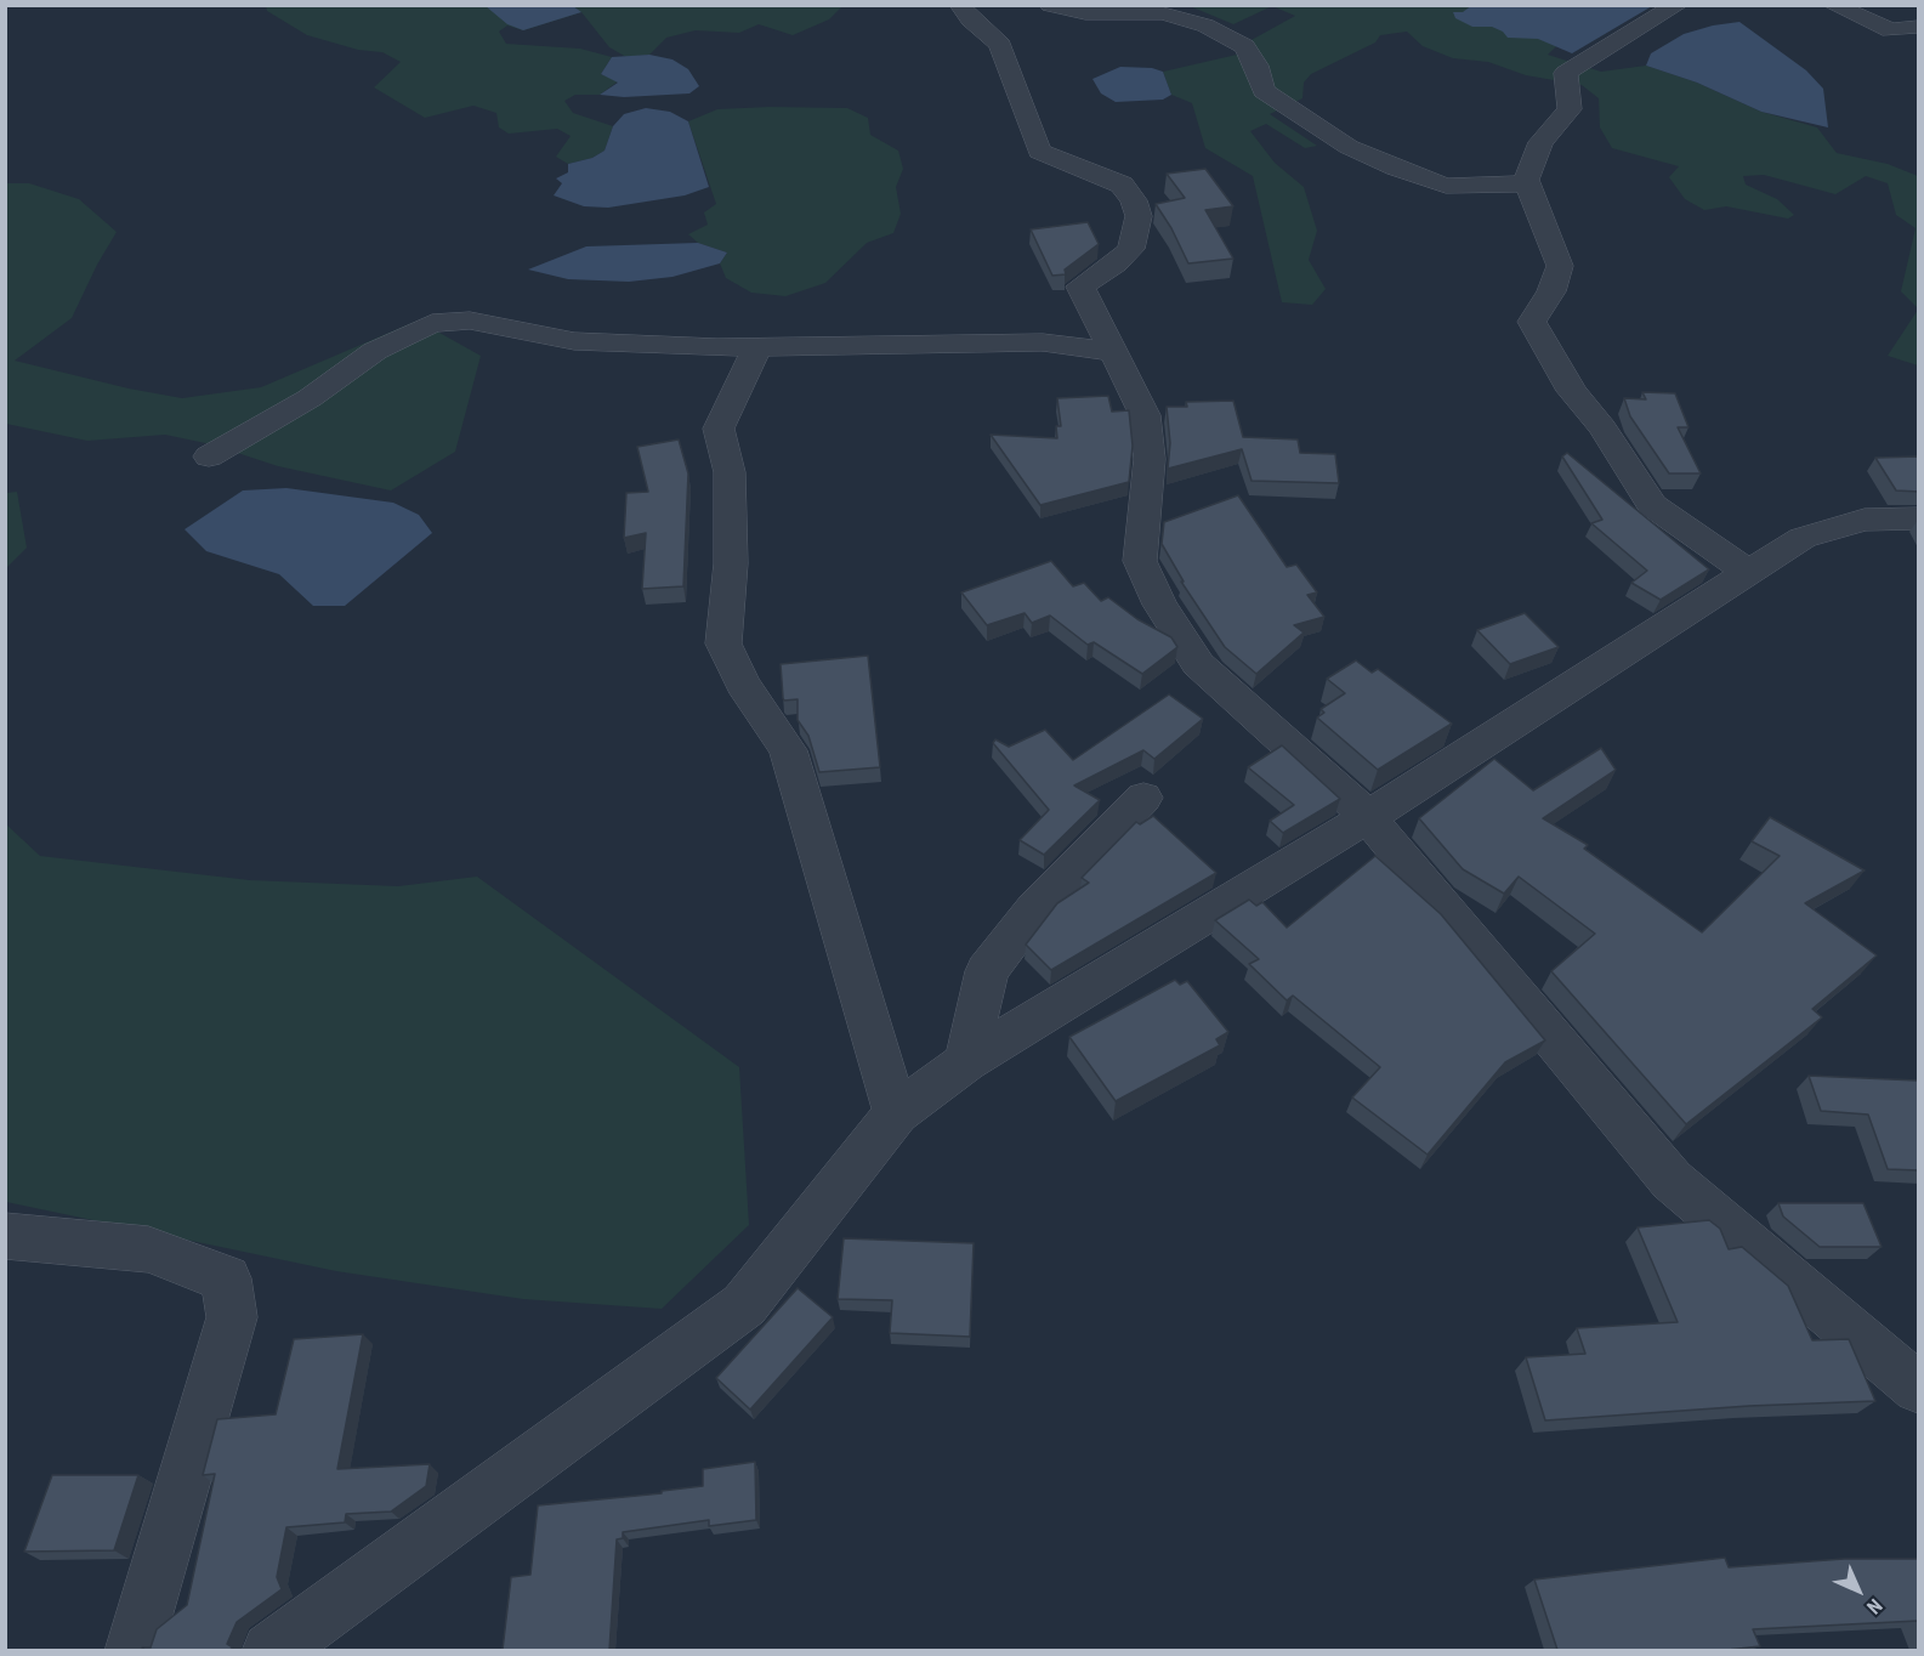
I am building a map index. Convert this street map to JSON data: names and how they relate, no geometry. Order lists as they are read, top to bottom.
{
  "north": "bottom right"
}
